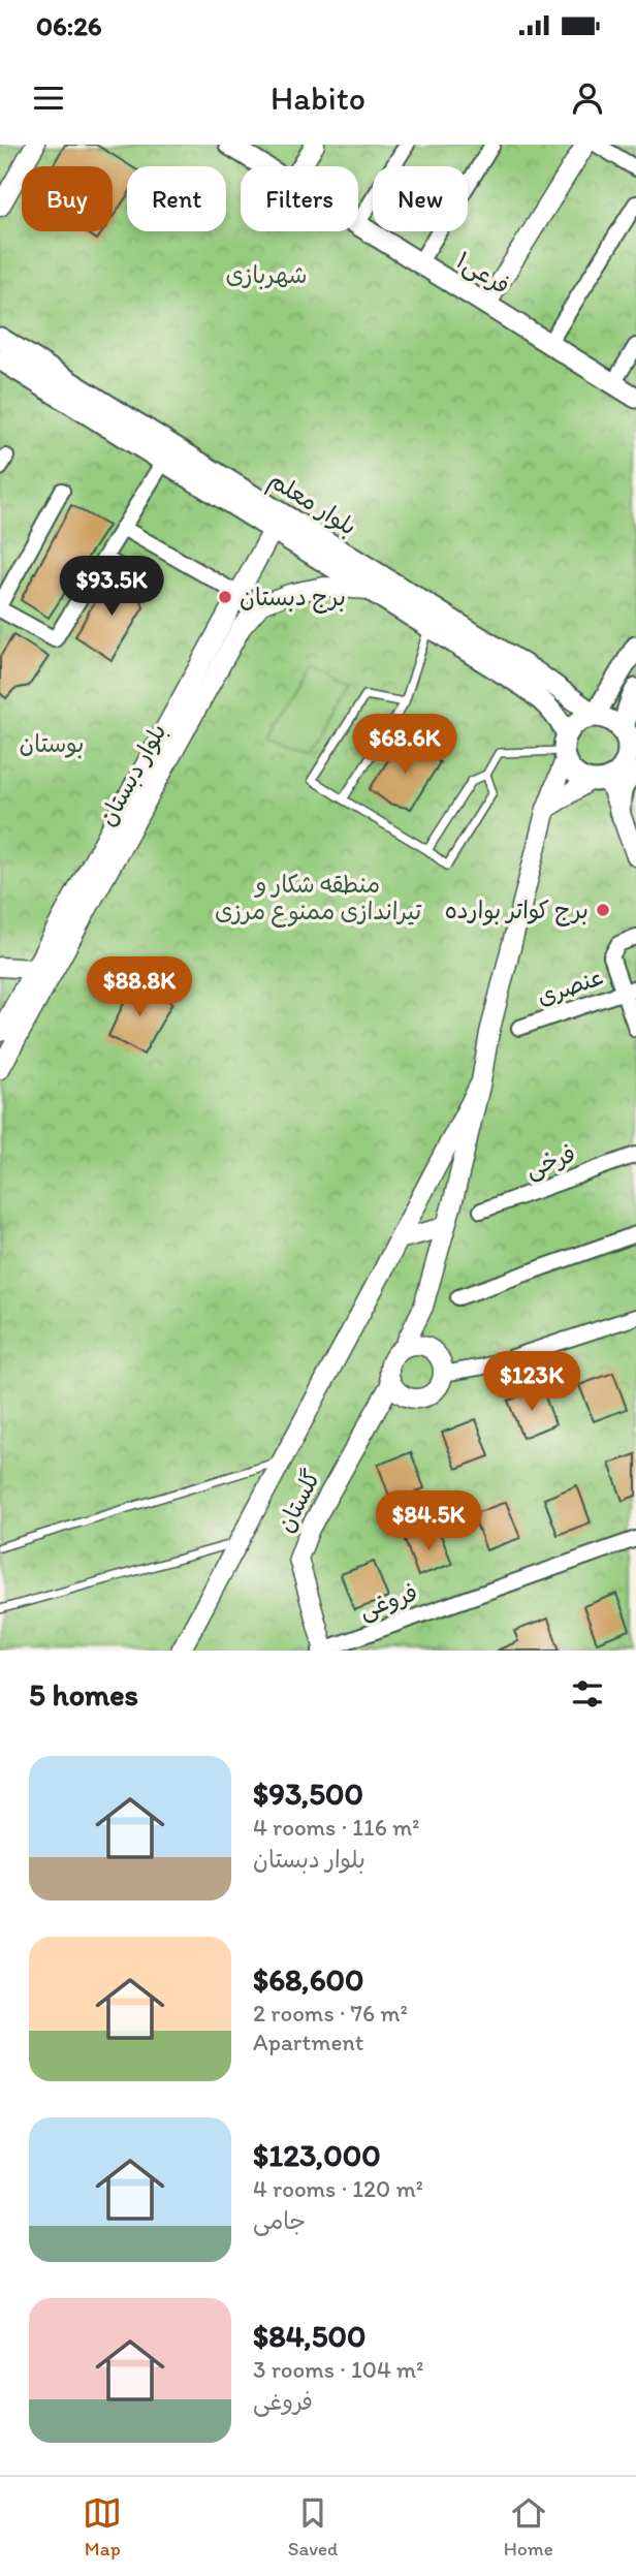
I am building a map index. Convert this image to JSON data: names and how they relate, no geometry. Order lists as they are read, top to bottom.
{
  "streets": {
    "main road": ["فرعی۱", "بلوار معلم"],
    "street": [
      "بلوار دبستان",
      "عنصری",
      "فرخی",
      "گلستان",
      "فروغی"
    ]
  },
  "crossings": [
    ["بلوار معلم", "بلوار دبستان"],
    ["گلستان", "فروغی"]
  ],
  "parks": ["شهربازی", "بوستان", "منطقه شکار و تیراندازی ممنوع مرزی"],
  "places": ["برج دبستان", "برج کواتر بوارده"],
  "page": {
    "status": "06:26",
    "header": "Habito",
    "chip": [
      "Buy",
      "Rent",
      "Filters",
      "New"
    ],
    "price": [
      "$93.5K",
      "$68.6K",
      "$88.8K",
      "$123K",
      "$84.5K"
    ],
    "heading": "5 homes",
    "list": [
      {
        "name": "$93,500",
        "note": "4 rooms · 116 m² · بلوار دبستان"
      },
      {
        "name": "$68,600",
        "note": "2 rooms · 76 m² · Apartment"
      },
      {
        "name": "$123,000",
        "note": "4 rooms · 120 m² · جامی"
      },
      {
        "name": "$84,500",
        "note": "3 rooms · 104 m² · فروغی"
      }
    ],
    "tabs": ["Map", "Saved", "Home"]
  }
}
